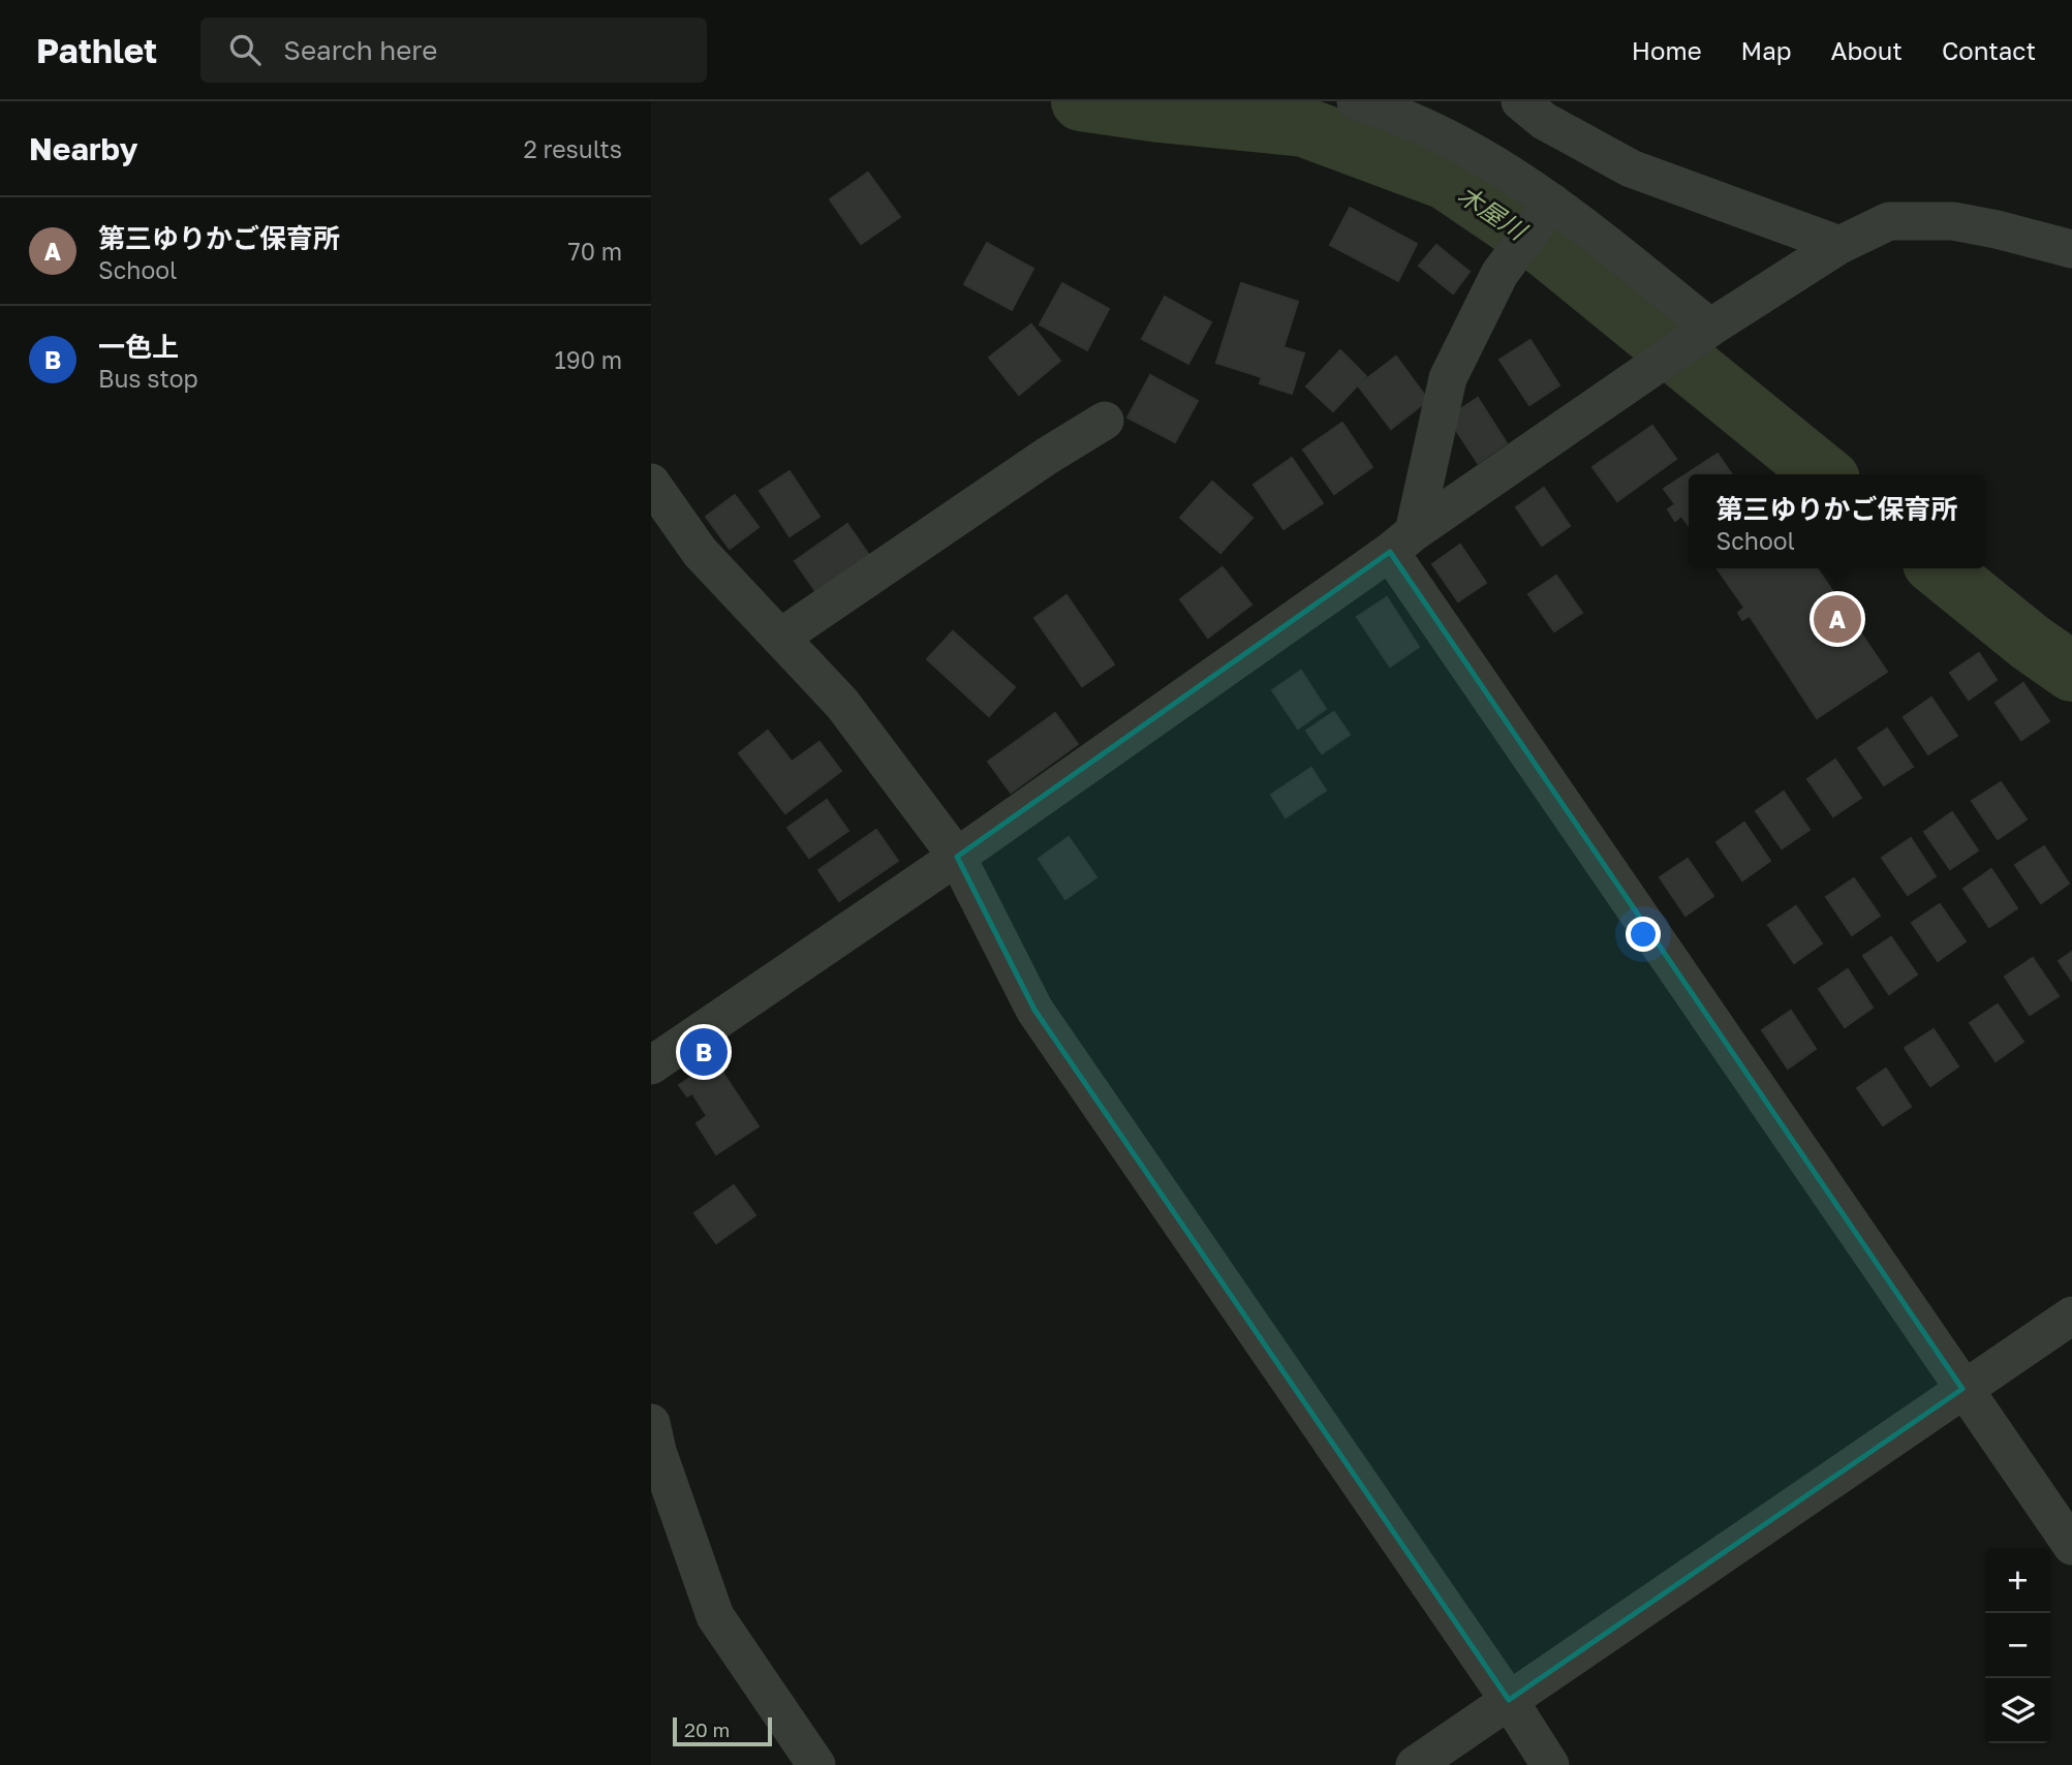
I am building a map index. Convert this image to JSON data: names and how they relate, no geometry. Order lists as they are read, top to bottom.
{
  "water": ["木屋川"],
  "scale_bar": "20 m",
  "page": {
    "header": "Pathlet",
    "search": "Search here",
    "nav": [
      "Home",
      "Map",
      "About",
      "Contact"
    ],
    "heading": ["Nearby", "2 results"],
    "list": [
      {
        "mark": "A",
        "name": "第三ゆりかご保育所",
        "note": "School",
        "value": "70 m"
      },
      {
        "mark": "B",
        "name": "一色上",
        "note": "Bus stop",
        "value": "190 m"
      }
    ],
    "popup": ["第三ゆりかご保育所", "School"],
    "pins": ["A", "B"],
    "map_buttons": ["+", "−"],
    "scale": "20 m"
  }
}
